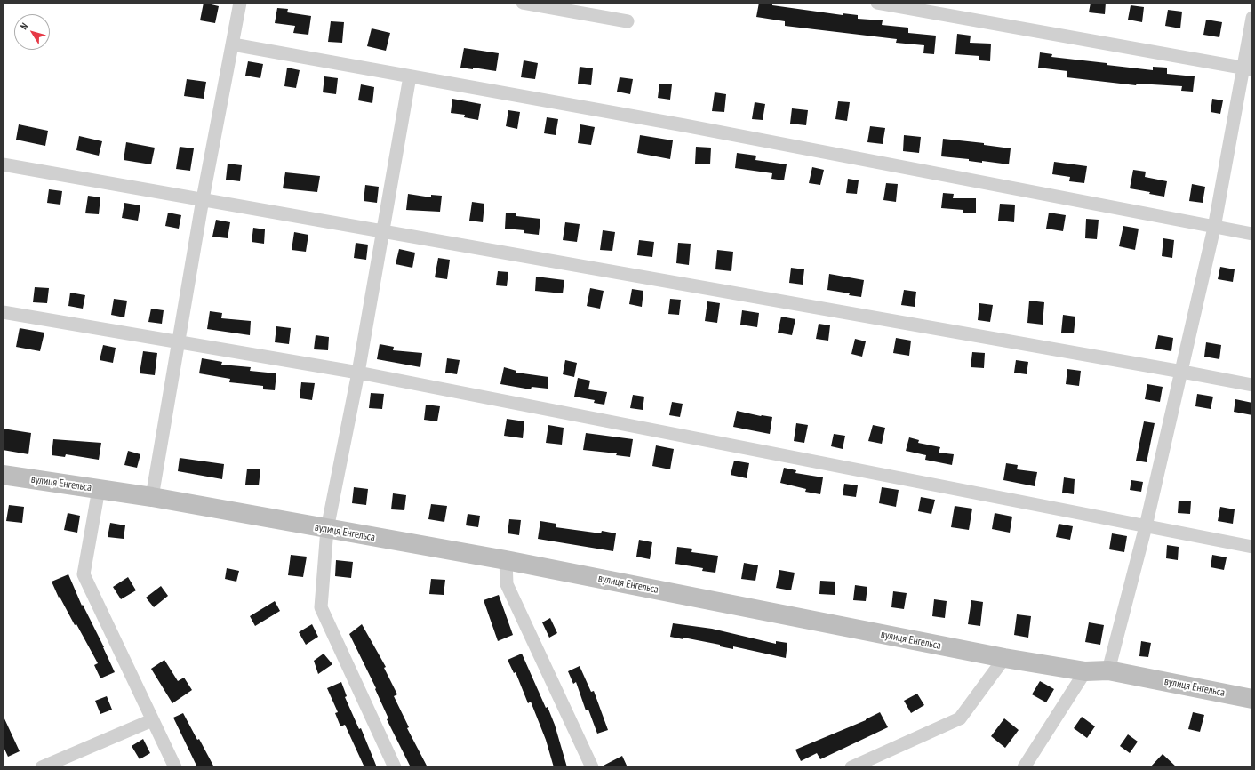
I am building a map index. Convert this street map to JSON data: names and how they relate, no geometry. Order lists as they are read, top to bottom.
{
  "streets": {
    "street": ["вулиця Енгельса"]
  },
  "north": "top left"
}
